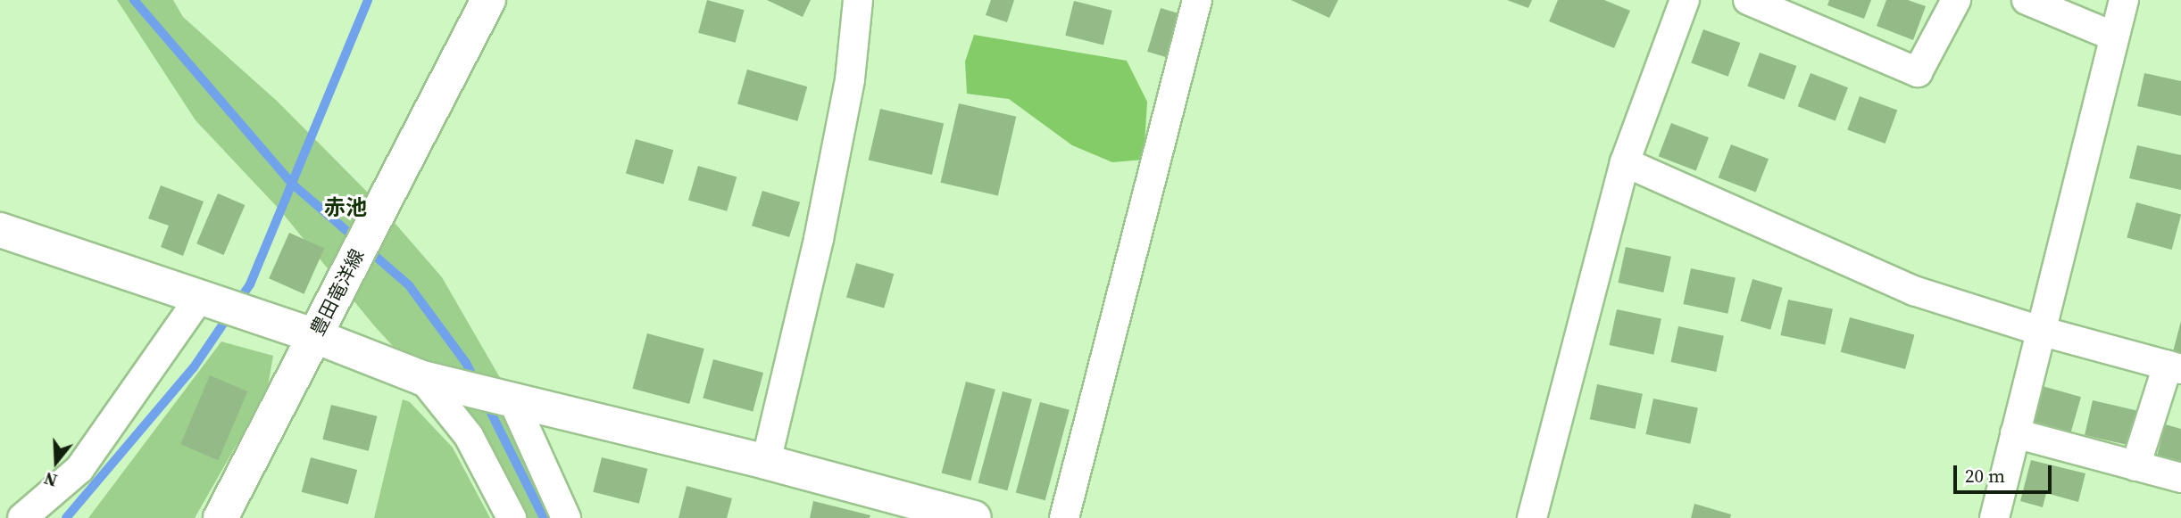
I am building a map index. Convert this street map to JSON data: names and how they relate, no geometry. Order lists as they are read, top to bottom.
{
  "streets": {
    "street": ["豊田竜洋線"]
  },
  "districts": ["赤池"],
  "scale_bar": "20 m",
  "north": "bottom"
}
